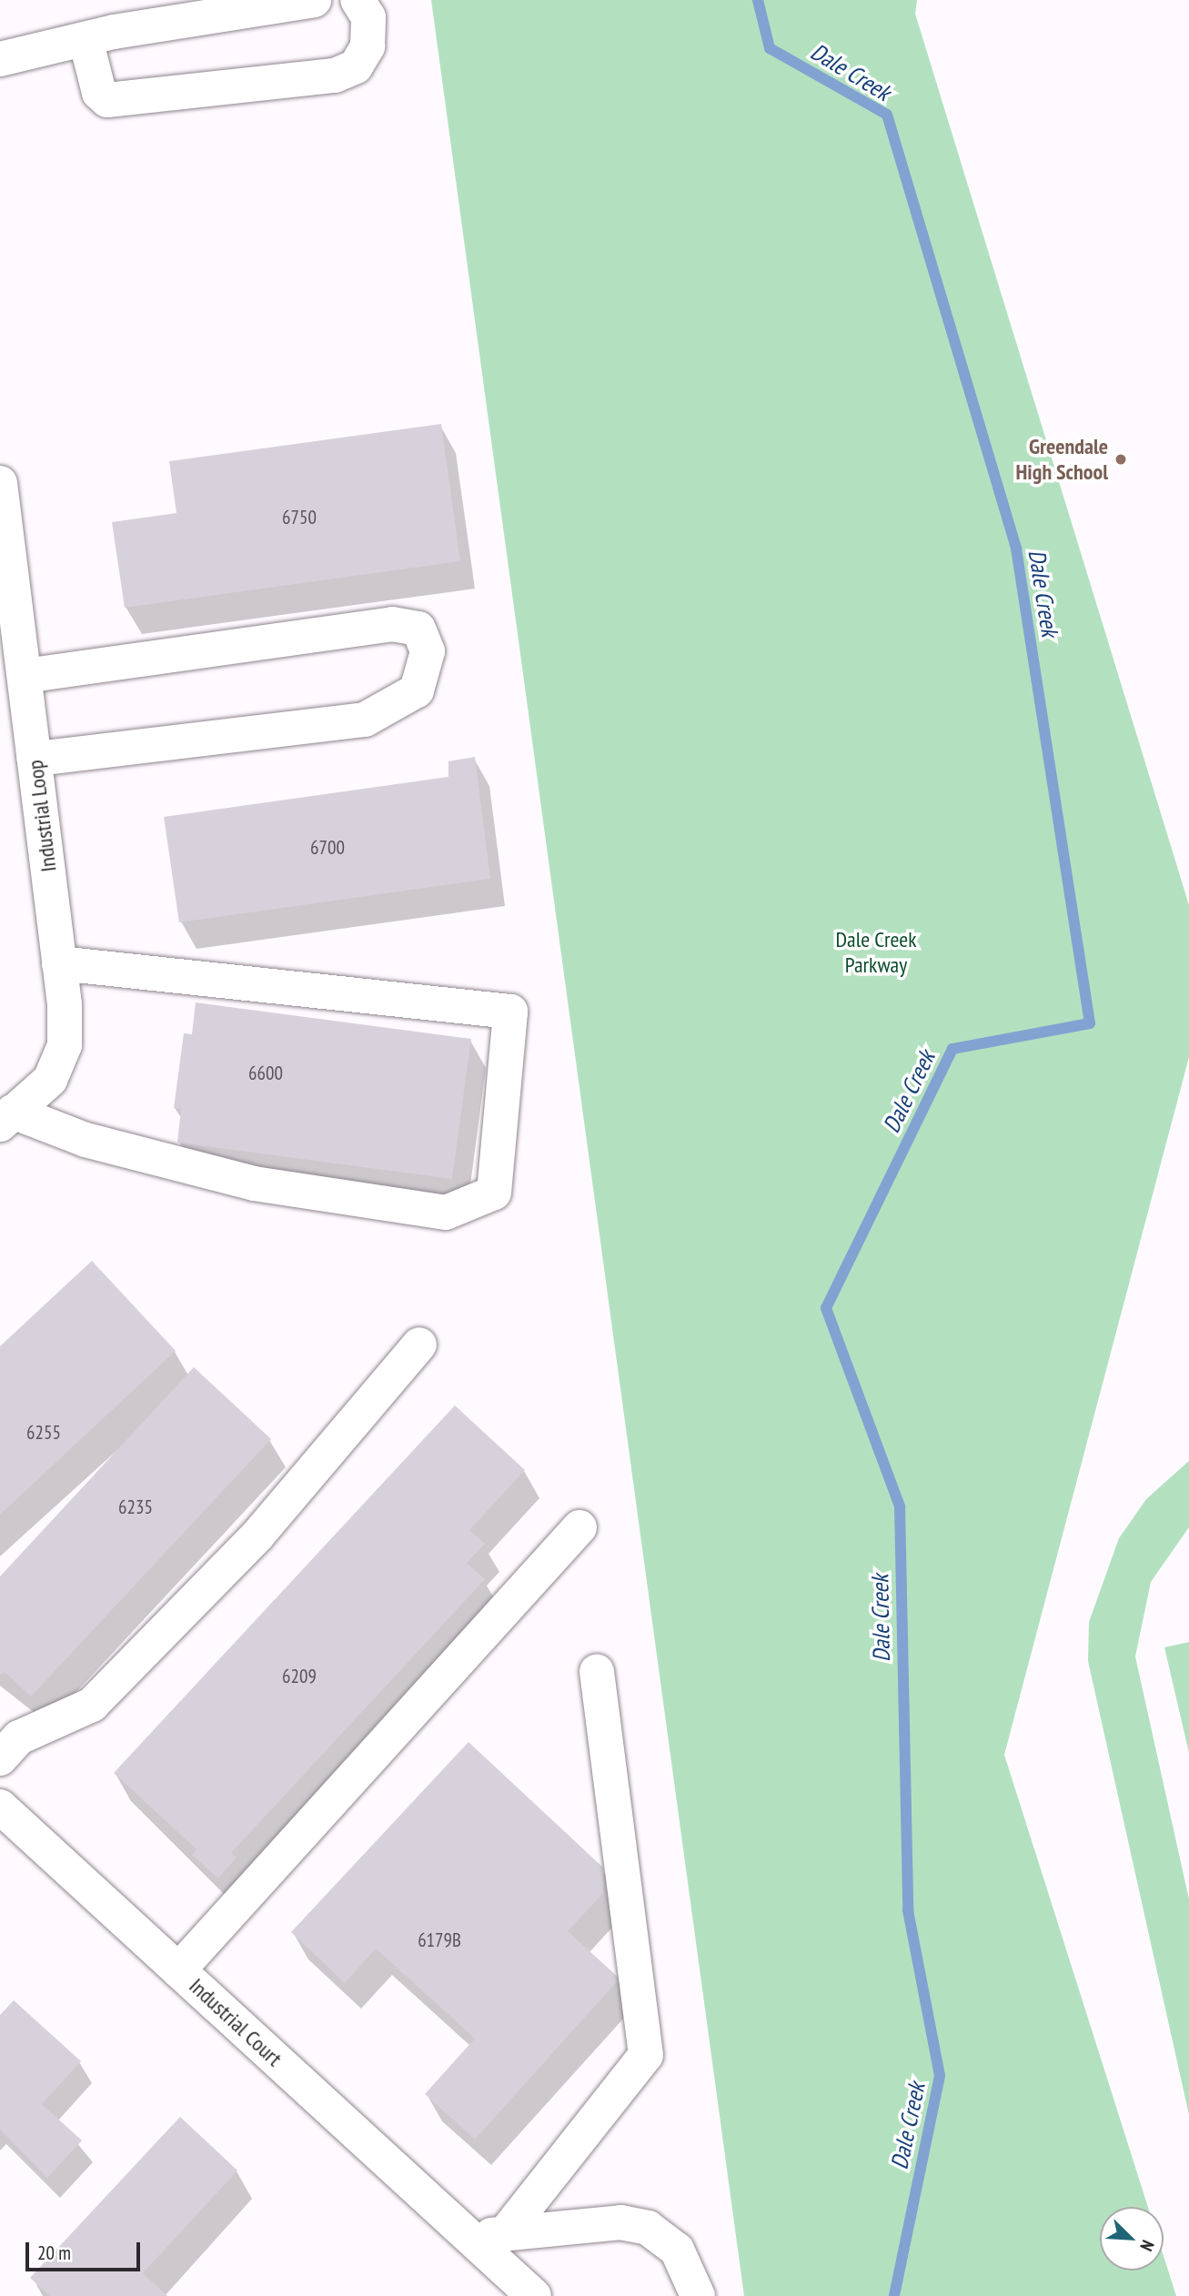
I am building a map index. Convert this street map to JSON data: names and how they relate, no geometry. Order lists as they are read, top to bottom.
{
  "streets": {
    "street": ["Industrial Loop", "Industrial Court"]
  },
  "water": ["Dale Creek"],
  "parks": ["Dale Creek Parkway"],
  "places": ["Greendale High School"],
  "house_numbers": [
    "6750",
    "6700",
    "6600",
    "6255",
    "6235",
    "6209",
    "6179B"
  ],
  "scale_bar": "20 m",
  "north": "bottom right"
}
